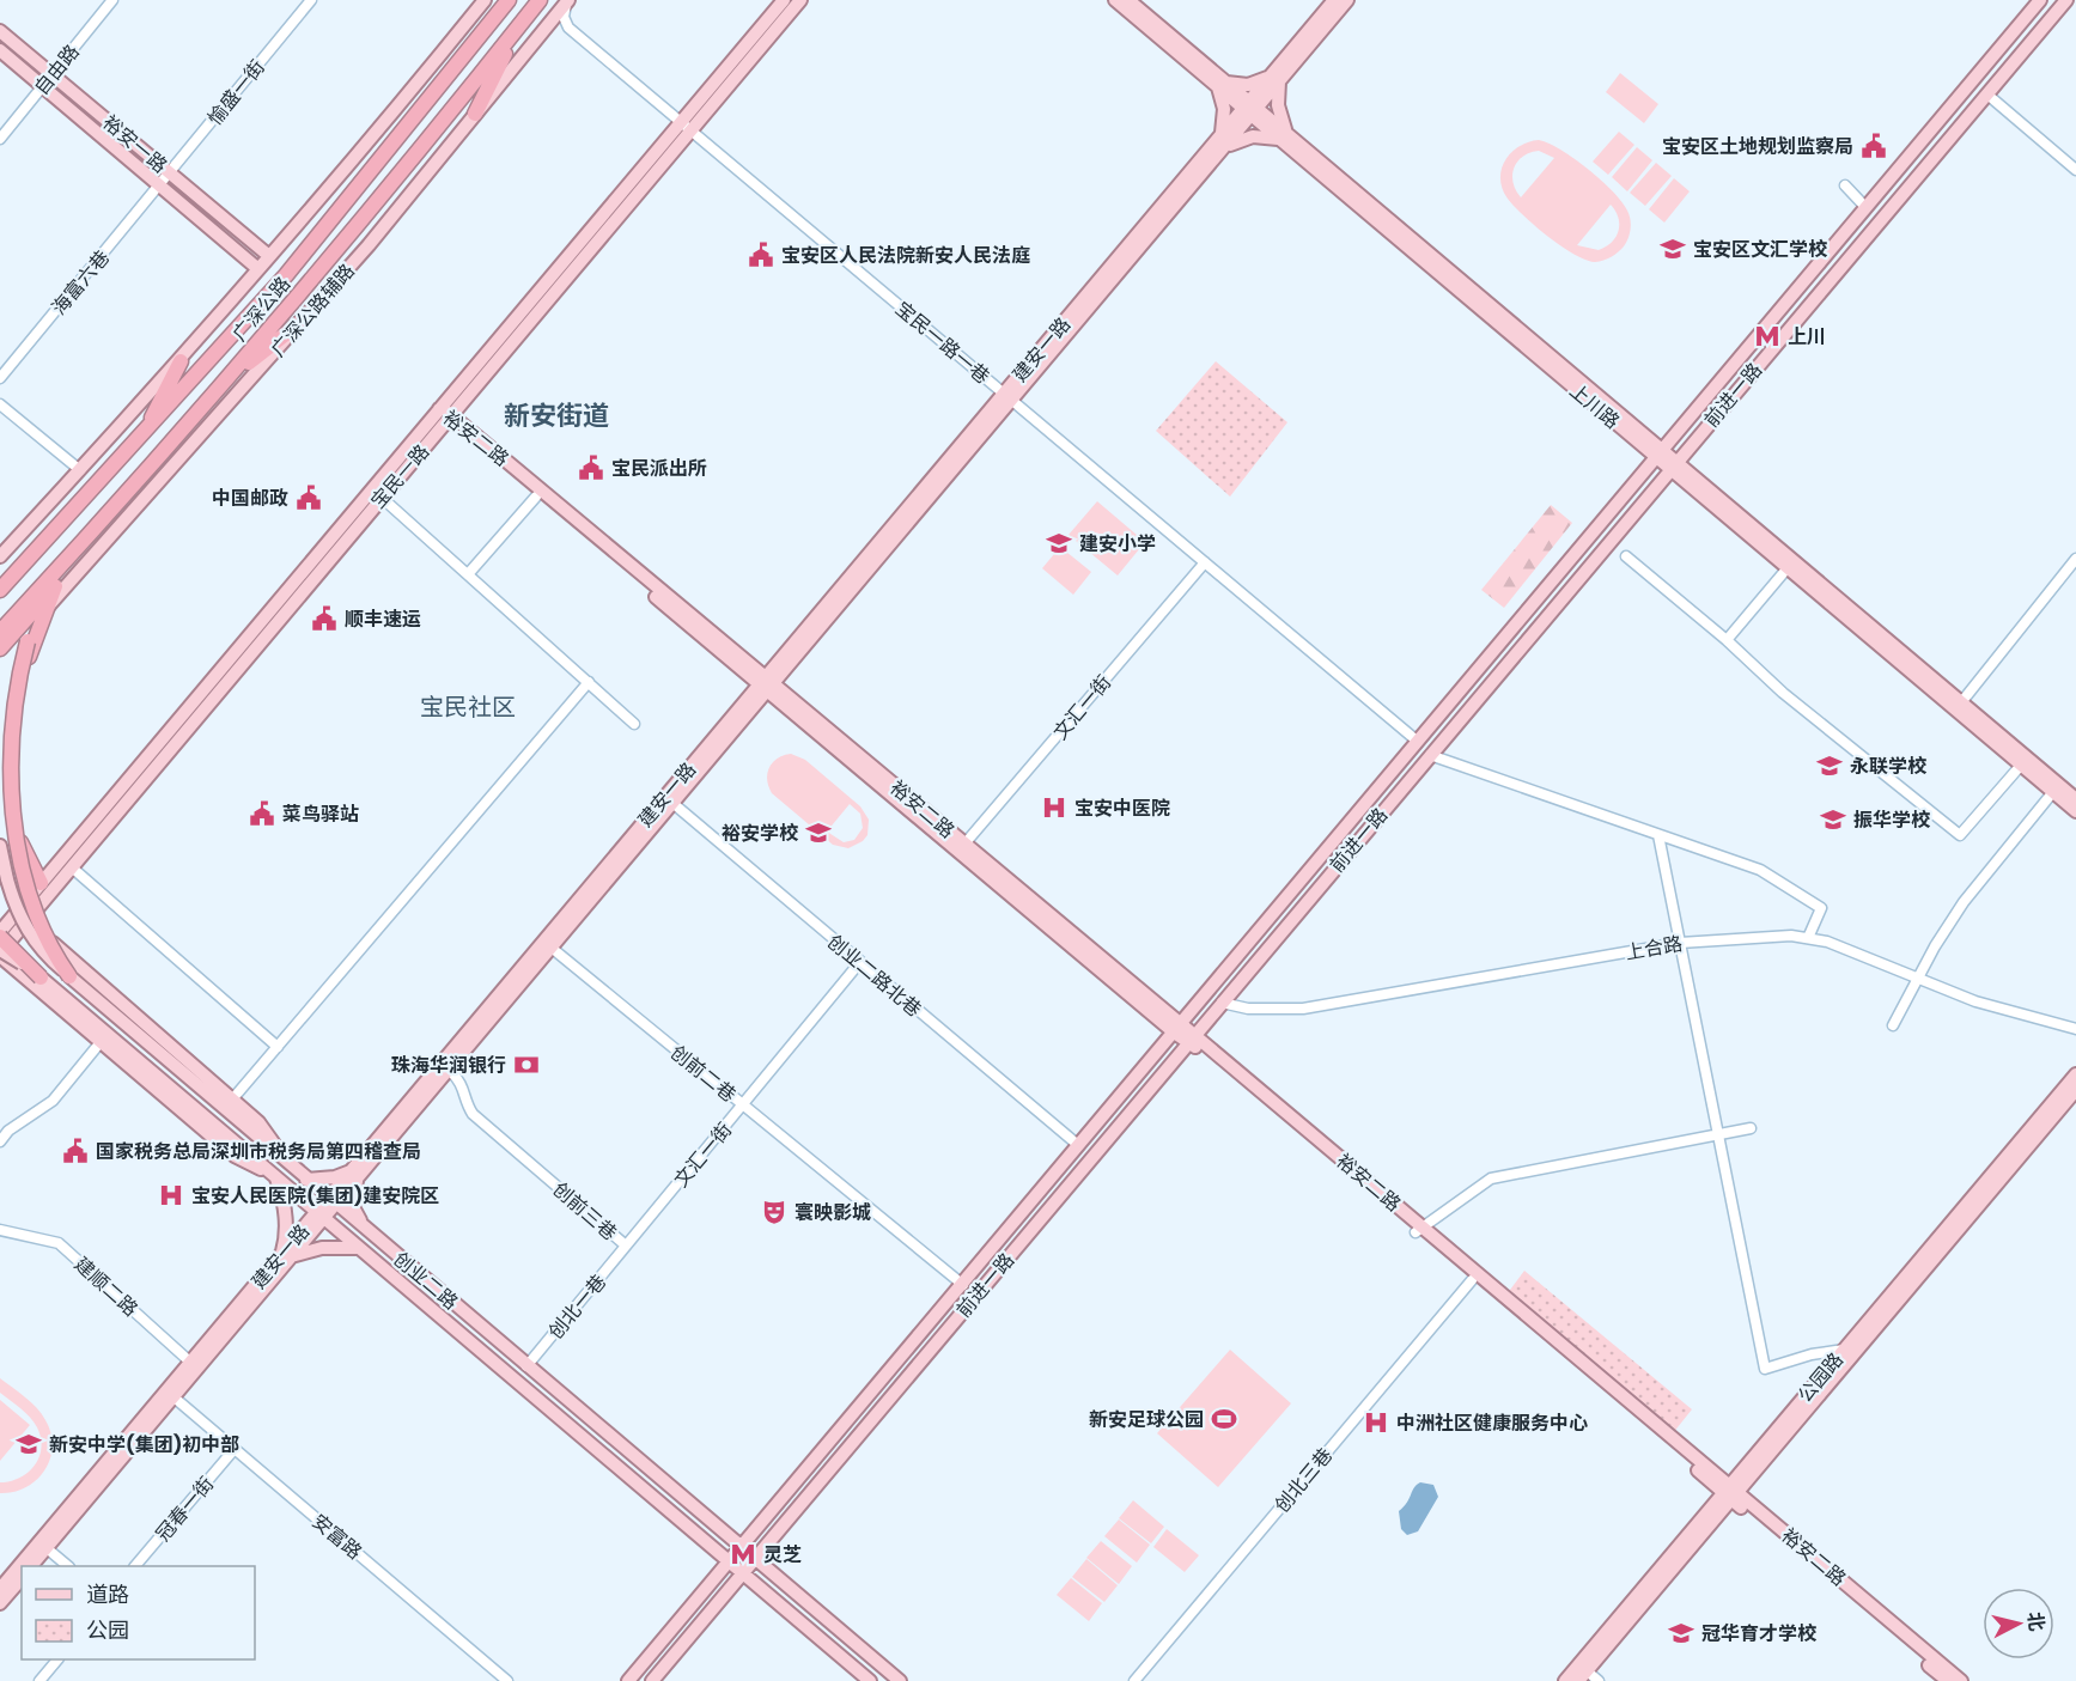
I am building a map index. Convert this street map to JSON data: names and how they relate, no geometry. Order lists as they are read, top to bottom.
{
  "streets": {
    "highway": ["广深公路"],
    "main road": [
      "裕安一路",
      "广深公路辅路",
      "建安一路",
      "前进一路",
      "上川路",
      "裕安二路",
      "宝民一路",
      "创业二路",
      "公园路"
    ],
    "street": [
      "自由路",
      "愉盛一街",
      "海富六巷",
      "宝民一路一巷",
      "文汇一街",
      "上合路",
      "创业二路北巷",
      "创前二巷",
      "创前三巷",
      "建顺二路",
      "创北一巷",
      "创北三巷",
      "冠春一街",
      "安富路"
    ]
  },
  "crossings": [
    ["自由路", "裕安一路"],
    ["愉盛一街", "裕安一路"],
    ["愉盛一街", "海富六巷"],
    ["裕安一路", "海富六巷"],
    ["宝民一路一巷", "建安一路"],
    ["宝民一路一巷", "前进一路"],
    ["宝民一路一巷", "宝民一路"],
    ["宝民一路一巷", "文汇一街"],
    ["建安一路", "上川路"],
    ["建安一路", "裕安二路"],
    ["建安一路", "创业二路北巷"],
    ["建安一路", "创前二巷"],
    ["建安一路", "创前三巷"],
    ["建安一路", "创业二路"],
    ["建安一路", "建顺二路"],
    ["建安一路", "安富路"],
    ["前进一路", "上川路"],
    ["前进一路", "裕安二路"],
    ["前进一路", "上合路"],
    ["前进一路", "创业二路北巷"],
    ["前进一路", "创前二巷"],
    ["前进一路", "创业二路"],
    ["裕安二路", "宝民一路"],
    ["裕安二路", "文汇一街"],
    ["裕安二路", "公园路"],
    ["裕安二路", "创北三巷"],
    ["宝民一路", "创业二路"],
    ["文汇一街", "创业二路北巷"],
    ["文汇一街", "创前二巷"],
    ["文汇一街", "创前三巷"],
    ["文汇一街", "创北一巷"],
    ["创前三巷", "创北一巷"],
    ["创业二路", "创北一巷"],
    ["冠春一街", "安富路"]
  ],
  "districts": ["新安街道", "宝民社区"],
  "places": {
    "public building": [
      "宝安区土地规划监察局",
      "宝安区人民法院新安人民法庭",
      "宝民派出所",
      "中国邮政",
      "顺丰速运",
      "菜鸟驿站",
      "国家税务总局深圳市税务局第四稽查局"
    ],
    "school or university": [
      "宝安区文汇学校",
      "建安小学",
      "永联学校",
      "振华学校",
      "裕安学校",
      "新安中学(集团)初中部",
      "冠华育才学校"
    ],
    "metro station": ["上川", "灵芝"],
    "hospital": ["宝安中医院", "宝安人民医院(集团)建安院区", "中洲社区健康服务中心"],
    "bank": ["珠海华润银行"],
    "theatre": ["寰映影城"],
    "sports": ["新安足球公园"]
  },
  "legend": ["道路", "公园"],
  "north": "right"
}
